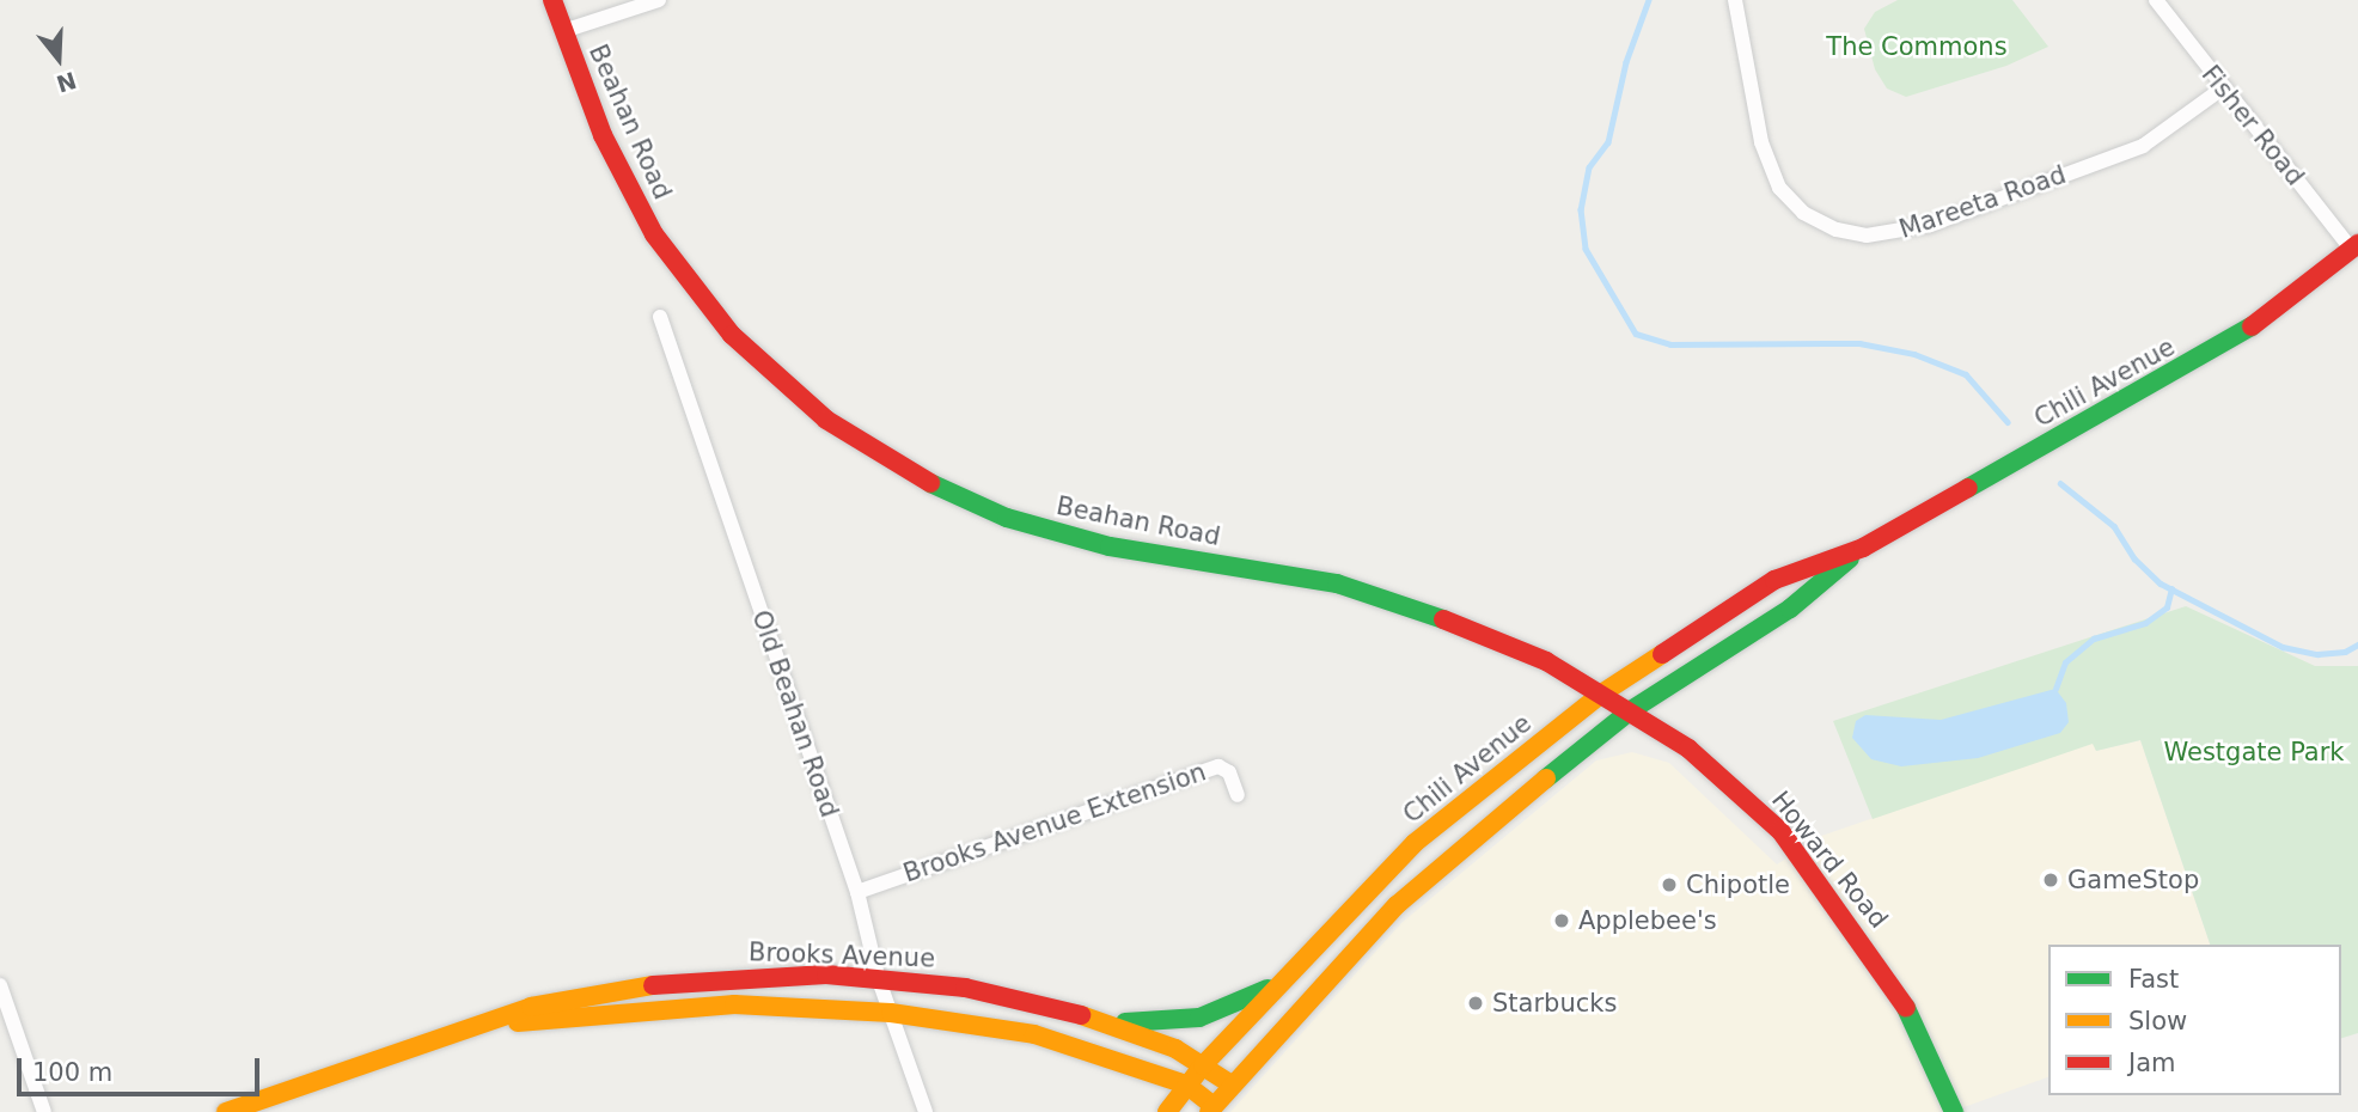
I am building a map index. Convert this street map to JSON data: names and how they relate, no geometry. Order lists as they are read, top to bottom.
{
  "streets": {
    "main road": [
      "Beahan Road",
      "Chili Avenue",
      "Howard Road",
      "Brooks Avenue"
    ],
    "street": [
      "Fisher Road",
      "Mareeta Road",
      "Old Beahan Road",
      "Brooks Avenue Extension"
    ]
  },
  "crossings": [
    ["Beahan Road", "Chili Avenue"],
    ["Beahan Road", "Howard Road"],
    ["Fisher Road", "Mareeta Road"],
    ["Fisher Road", "Chili Avenue"],
    ["Chili Avenue", "Howard Road"],
    ["Chili Avenue", "Brooks Avenue"],
    ["Old Beahan Road", "Brooks Avenue Extension"],
    ["Old Beahan Road", "Brooks Avenue"]
  ],
  "parks": ["The Commons", "Westgate Park"],
  "places": [
    "GameStop",
    "Chipotle",
    "Applebee's",
    "Starbucks"
  ],
  "legend": ["Fast", "Slow", "Jam"],
  "scale_bar": "100 m",
  "north": "bottom"
}
